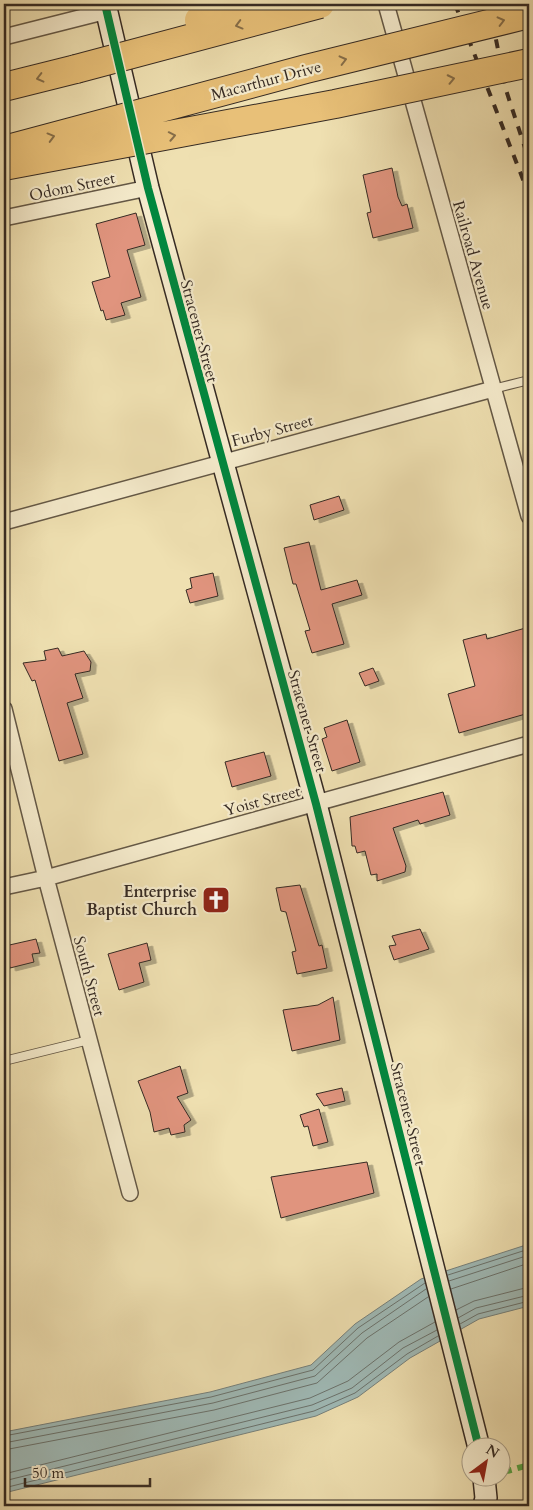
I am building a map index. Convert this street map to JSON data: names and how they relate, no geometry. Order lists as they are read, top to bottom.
{
  "streets": {
    "highway": ["Macarthur Drive"],
    "street": [
      "Odom Street",
      "Railroad Avenue",
      "Stracener Street",
      "Furby Street",
      "Yoist Street",
      "South Street"
    ]
  },
  "crossings": [
    ["Odom Street", "Stracener Street"],
    ["Railroad Avenue", "Furby Street"],
    ["Stracener Street", "Furby Street"],
    ["Stracener Street", "Yoist Street"],
    ["Yoist Street", "South Street"]
  ],
  "places": {
    "church": ["Enterprise Baptist Church"]
  },
  "scale_bar": "50 m",
  "north": "top right"
}
